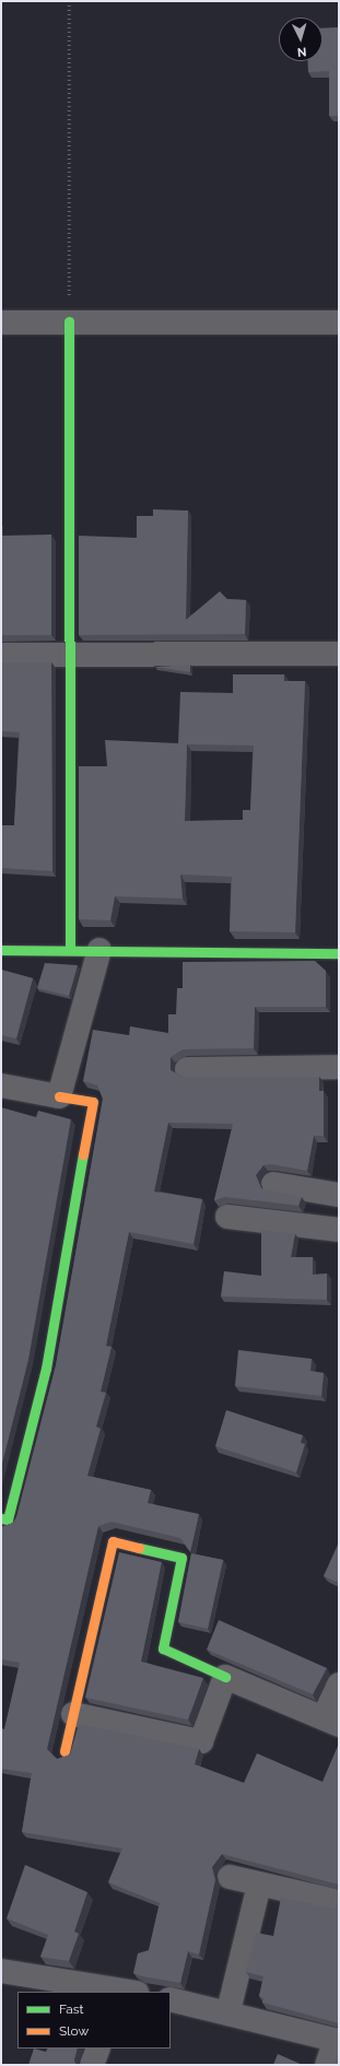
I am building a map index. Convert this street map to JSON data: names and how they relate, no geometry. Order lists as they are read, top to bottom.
{
  "legend": ["Fast", "Slow"],
  "north": "bottom"
}
